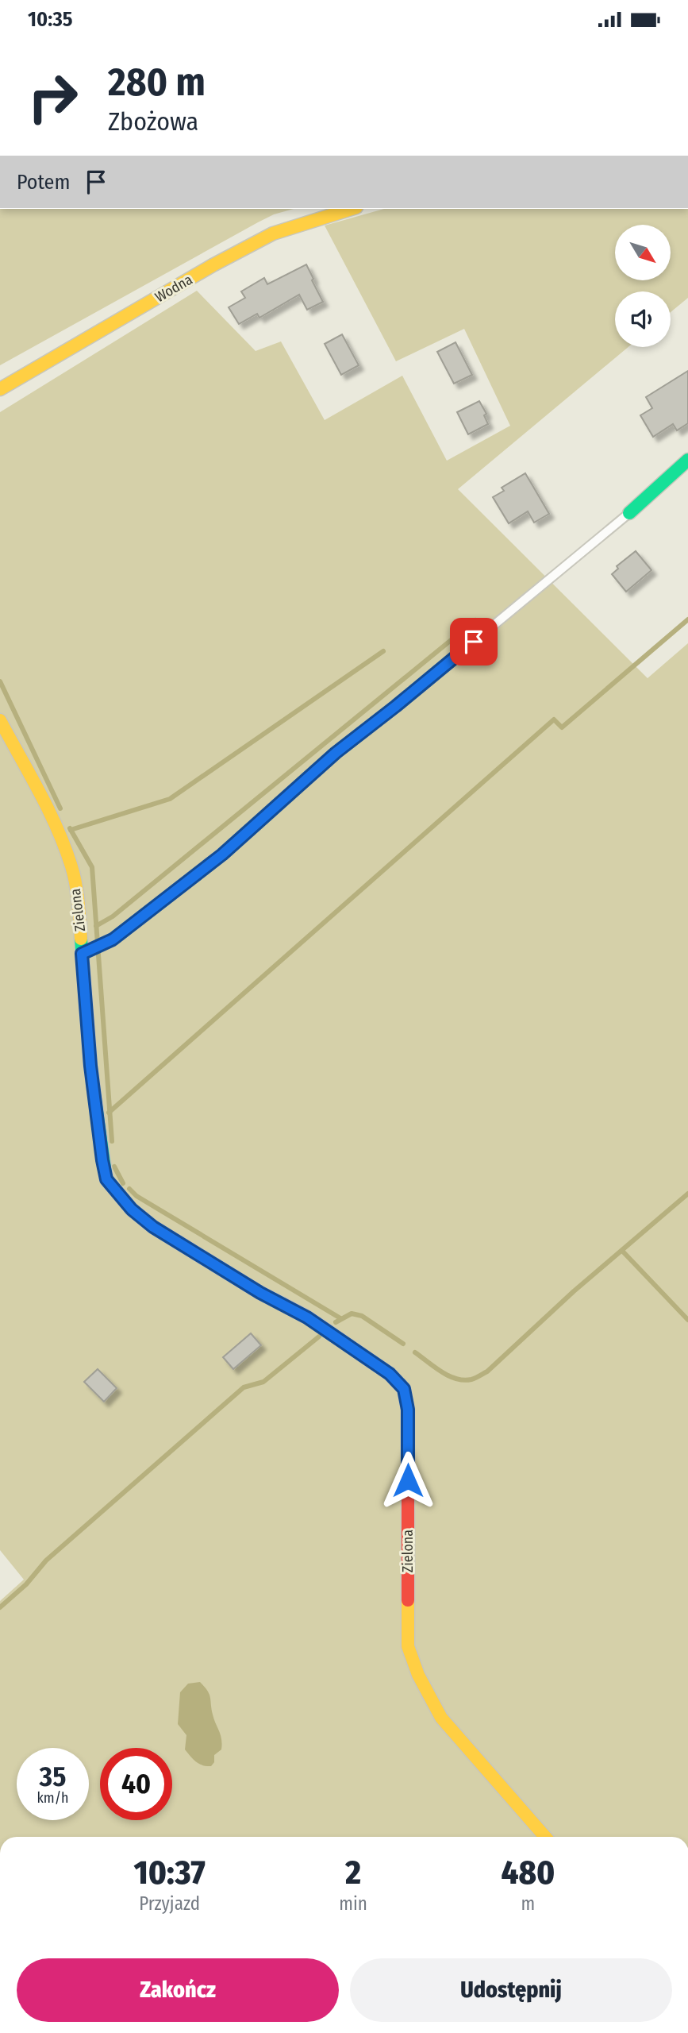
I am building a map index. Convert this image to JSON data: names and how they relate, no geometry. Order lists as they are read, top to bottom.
{
  "streets": {
    "street": ["Wodna", "Zielona"]
  },
  "north": "bottom right",
  "page": {
    "status": "10:35",
    "turn": ["280 m", "Zbożowa"],
    "then": "Potem",
    "speed": "35 km/h",
    "limit": "40",
    "eta": [
      "10:37",
      "Przyjazd",
      "2",
      "min",
      "480",
      "m"
    ],
    "buttons": ["Zakończ", "Udostępnij"]
  }
}
